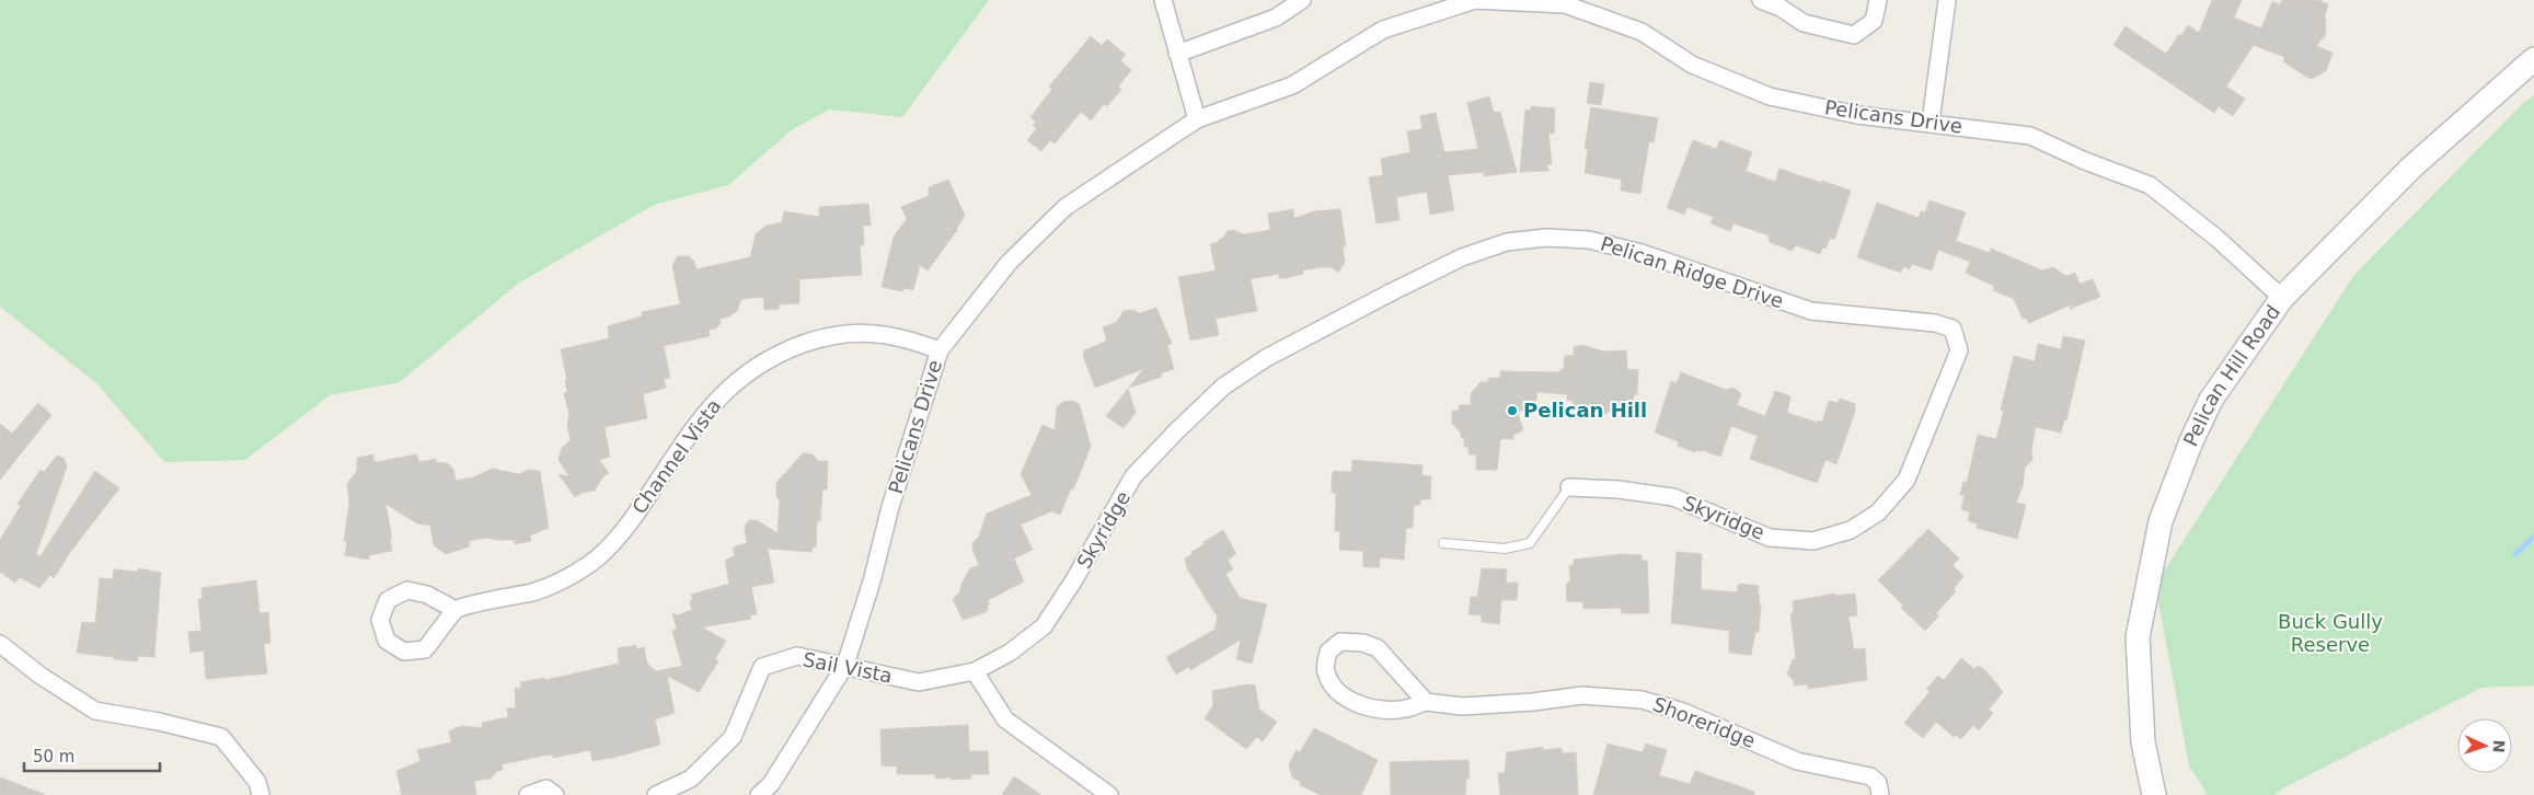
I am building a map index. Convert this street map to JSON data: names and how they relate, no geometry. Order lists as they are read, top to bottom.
{
  "streets": {
    "street": [
      "Pelicans Drive",
      "Pelican Ridge Drive",
      "Pelican Hill Road",
      "Channel Vista",
      "Skyridge",
      "Sail Vista",
      "Shoreridge"
    ]
  },
  "crossings": [
    ["Pelicans Drive", "Pelican Hill Road"],
    ["Pelicans Drive", "Channel Vista"],
    ["Pelicans Drive", "Sail Vista"],
    ["Pelican Ridge Drive", "Skyridge"],
    ["Skyridge", "Sail Vista"]
  ],
  "parks": ["Buck Gully Reserve"],
  "places": ["Pelican Hill"],
  "scale_bar": "50 m",
  "north": "right"
}
